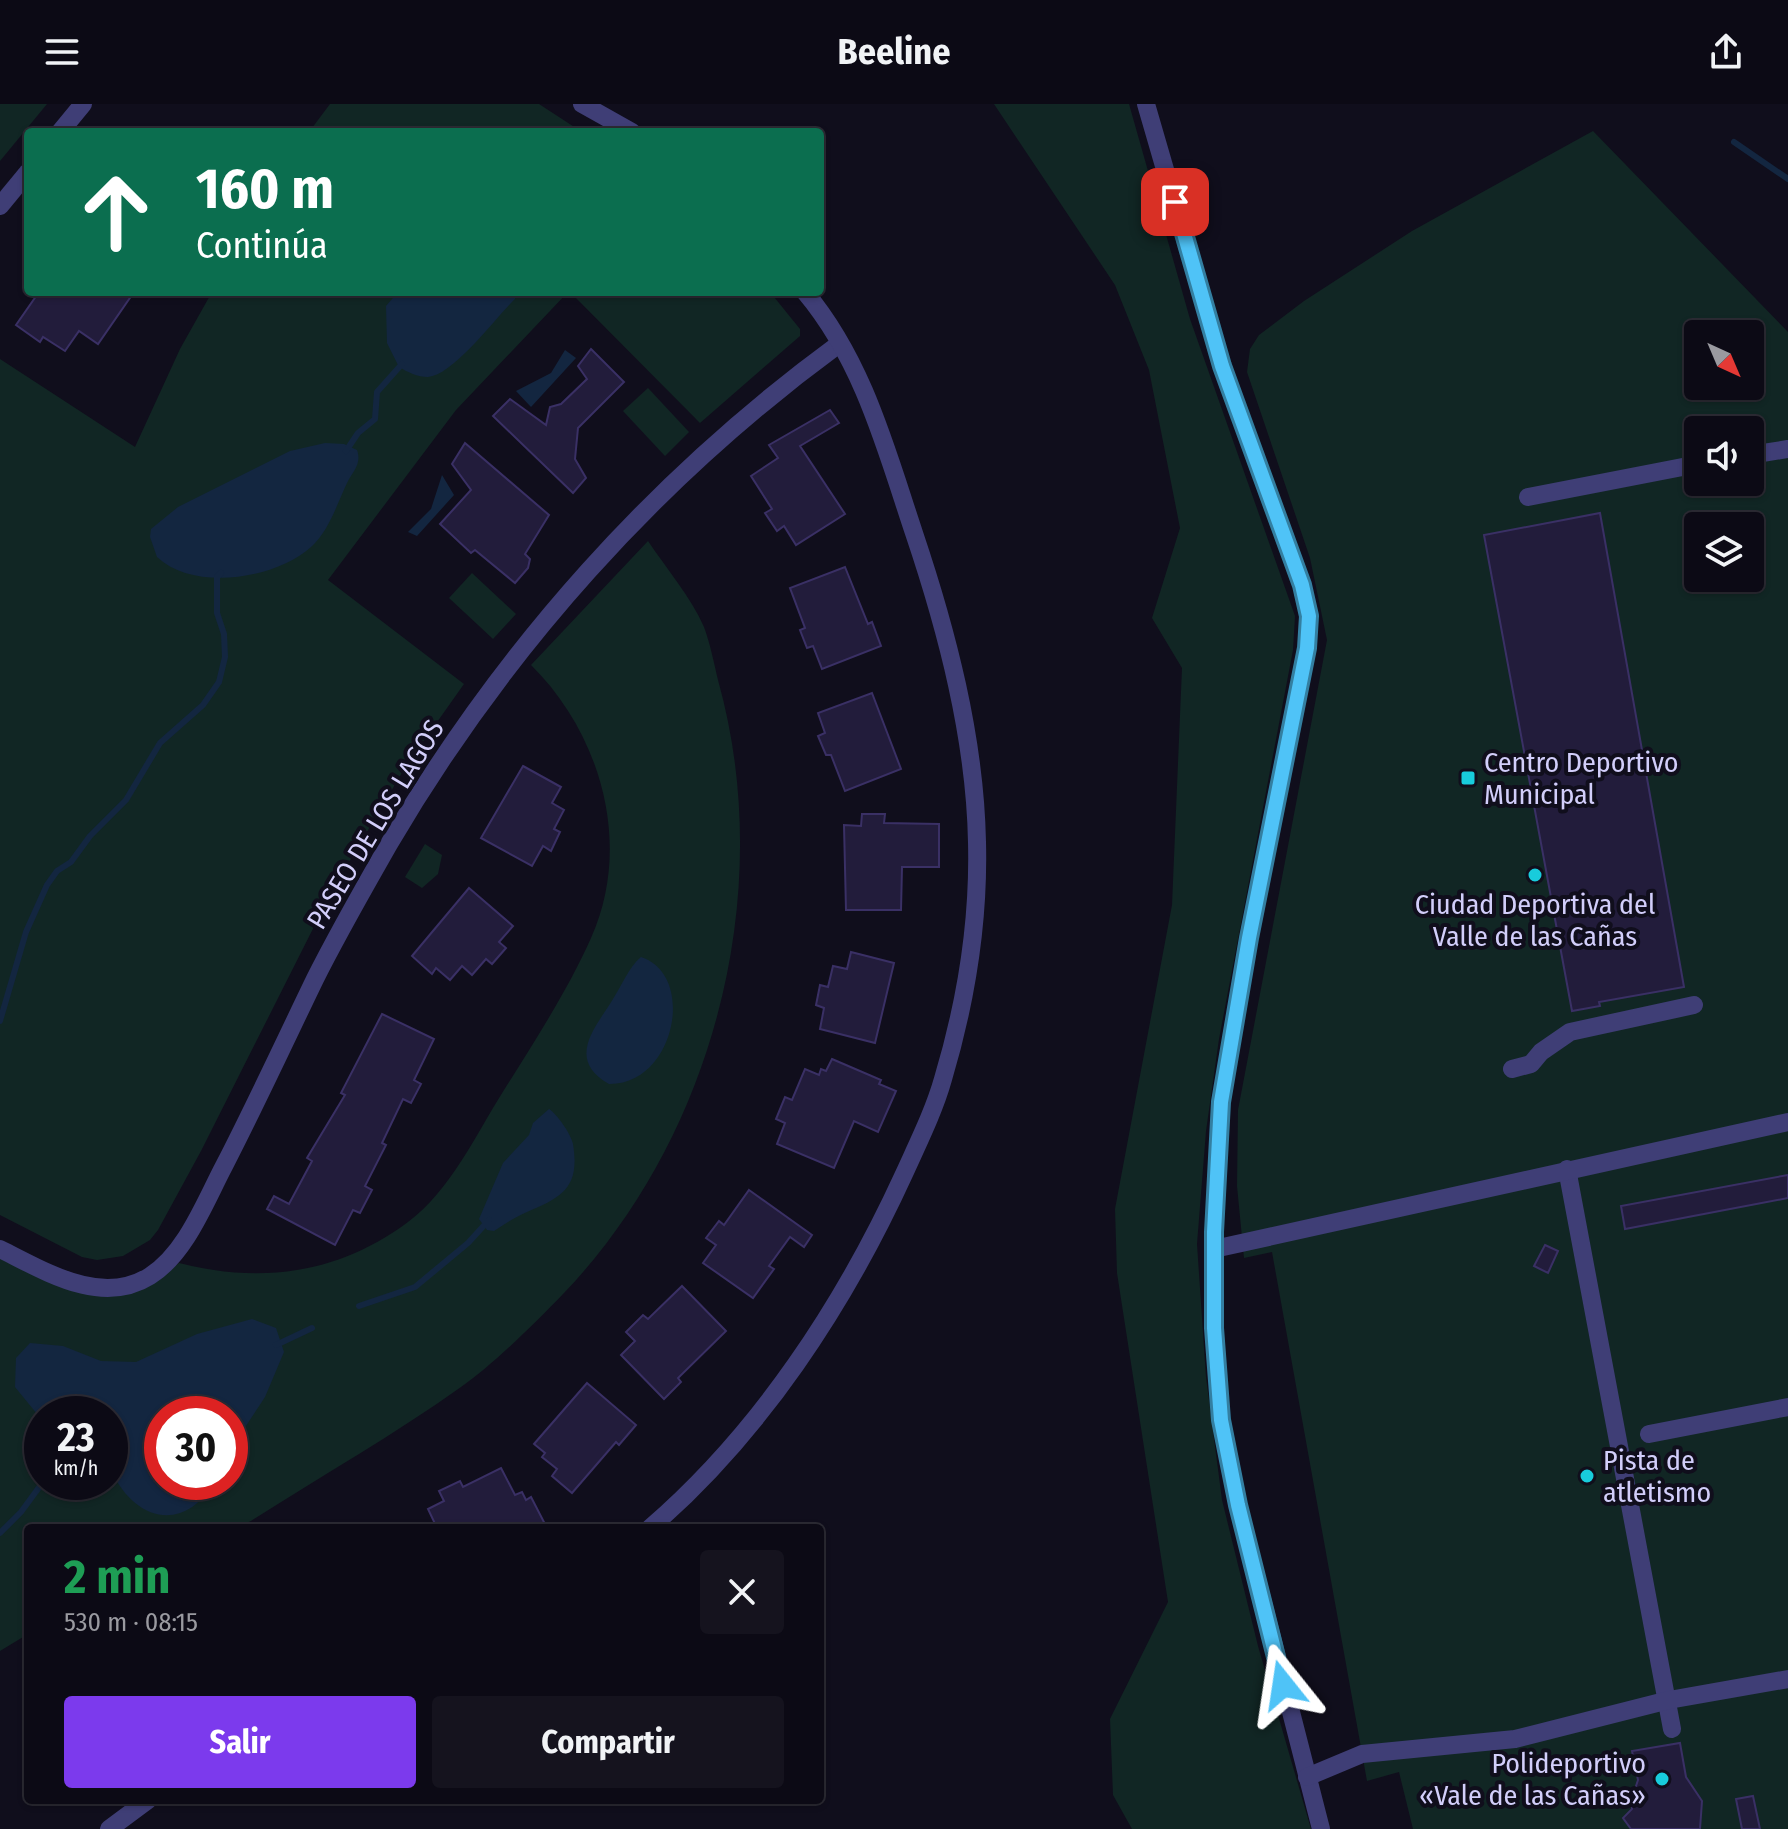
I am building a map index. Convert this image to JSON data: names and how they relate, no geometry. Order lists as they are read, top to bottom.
{
  "streets": {
    "street": ["PASEO DE LOS LAGOS"]
  },
  "places": {
    "transit": ["Centro Deportivo Municipal"],
    "other": ["Ciudad Deportiva del Valle de las Cañas", "Pista de atletismo", "Polideportivo «Vale de las Cañas»"]
  },
  "north": "bottom right",
  "page": {
    "header": "Beeline",
    "turn": ["160 m", "Continúa"],
    "speed": "23 km/h",
    "limit": "30",
    "heading": ["2 min", "530 m · 08:15"],
    "buttons": ["Salir", "Compartir"]
  }
}
